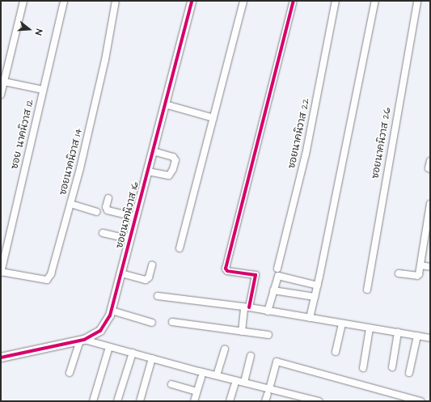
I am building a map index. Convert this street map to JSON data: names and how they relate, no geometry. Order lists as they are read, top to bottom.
{
  "streets": {
    "street": [
      "ซอยนาคนิวาส 22",
      "ซอย นาคนิวาส 12",
      "ซอยนาคนิวาส 26",
      "ซอยนาคนิวาส 14",
      "ซอยนาคนิวาส 16"
    ]
  },
  "crossings": [
    ["ซอย นาคนิวาส 12", "ซอยนาคนิวาส 14"]
  ],
  "north": "right"
}
